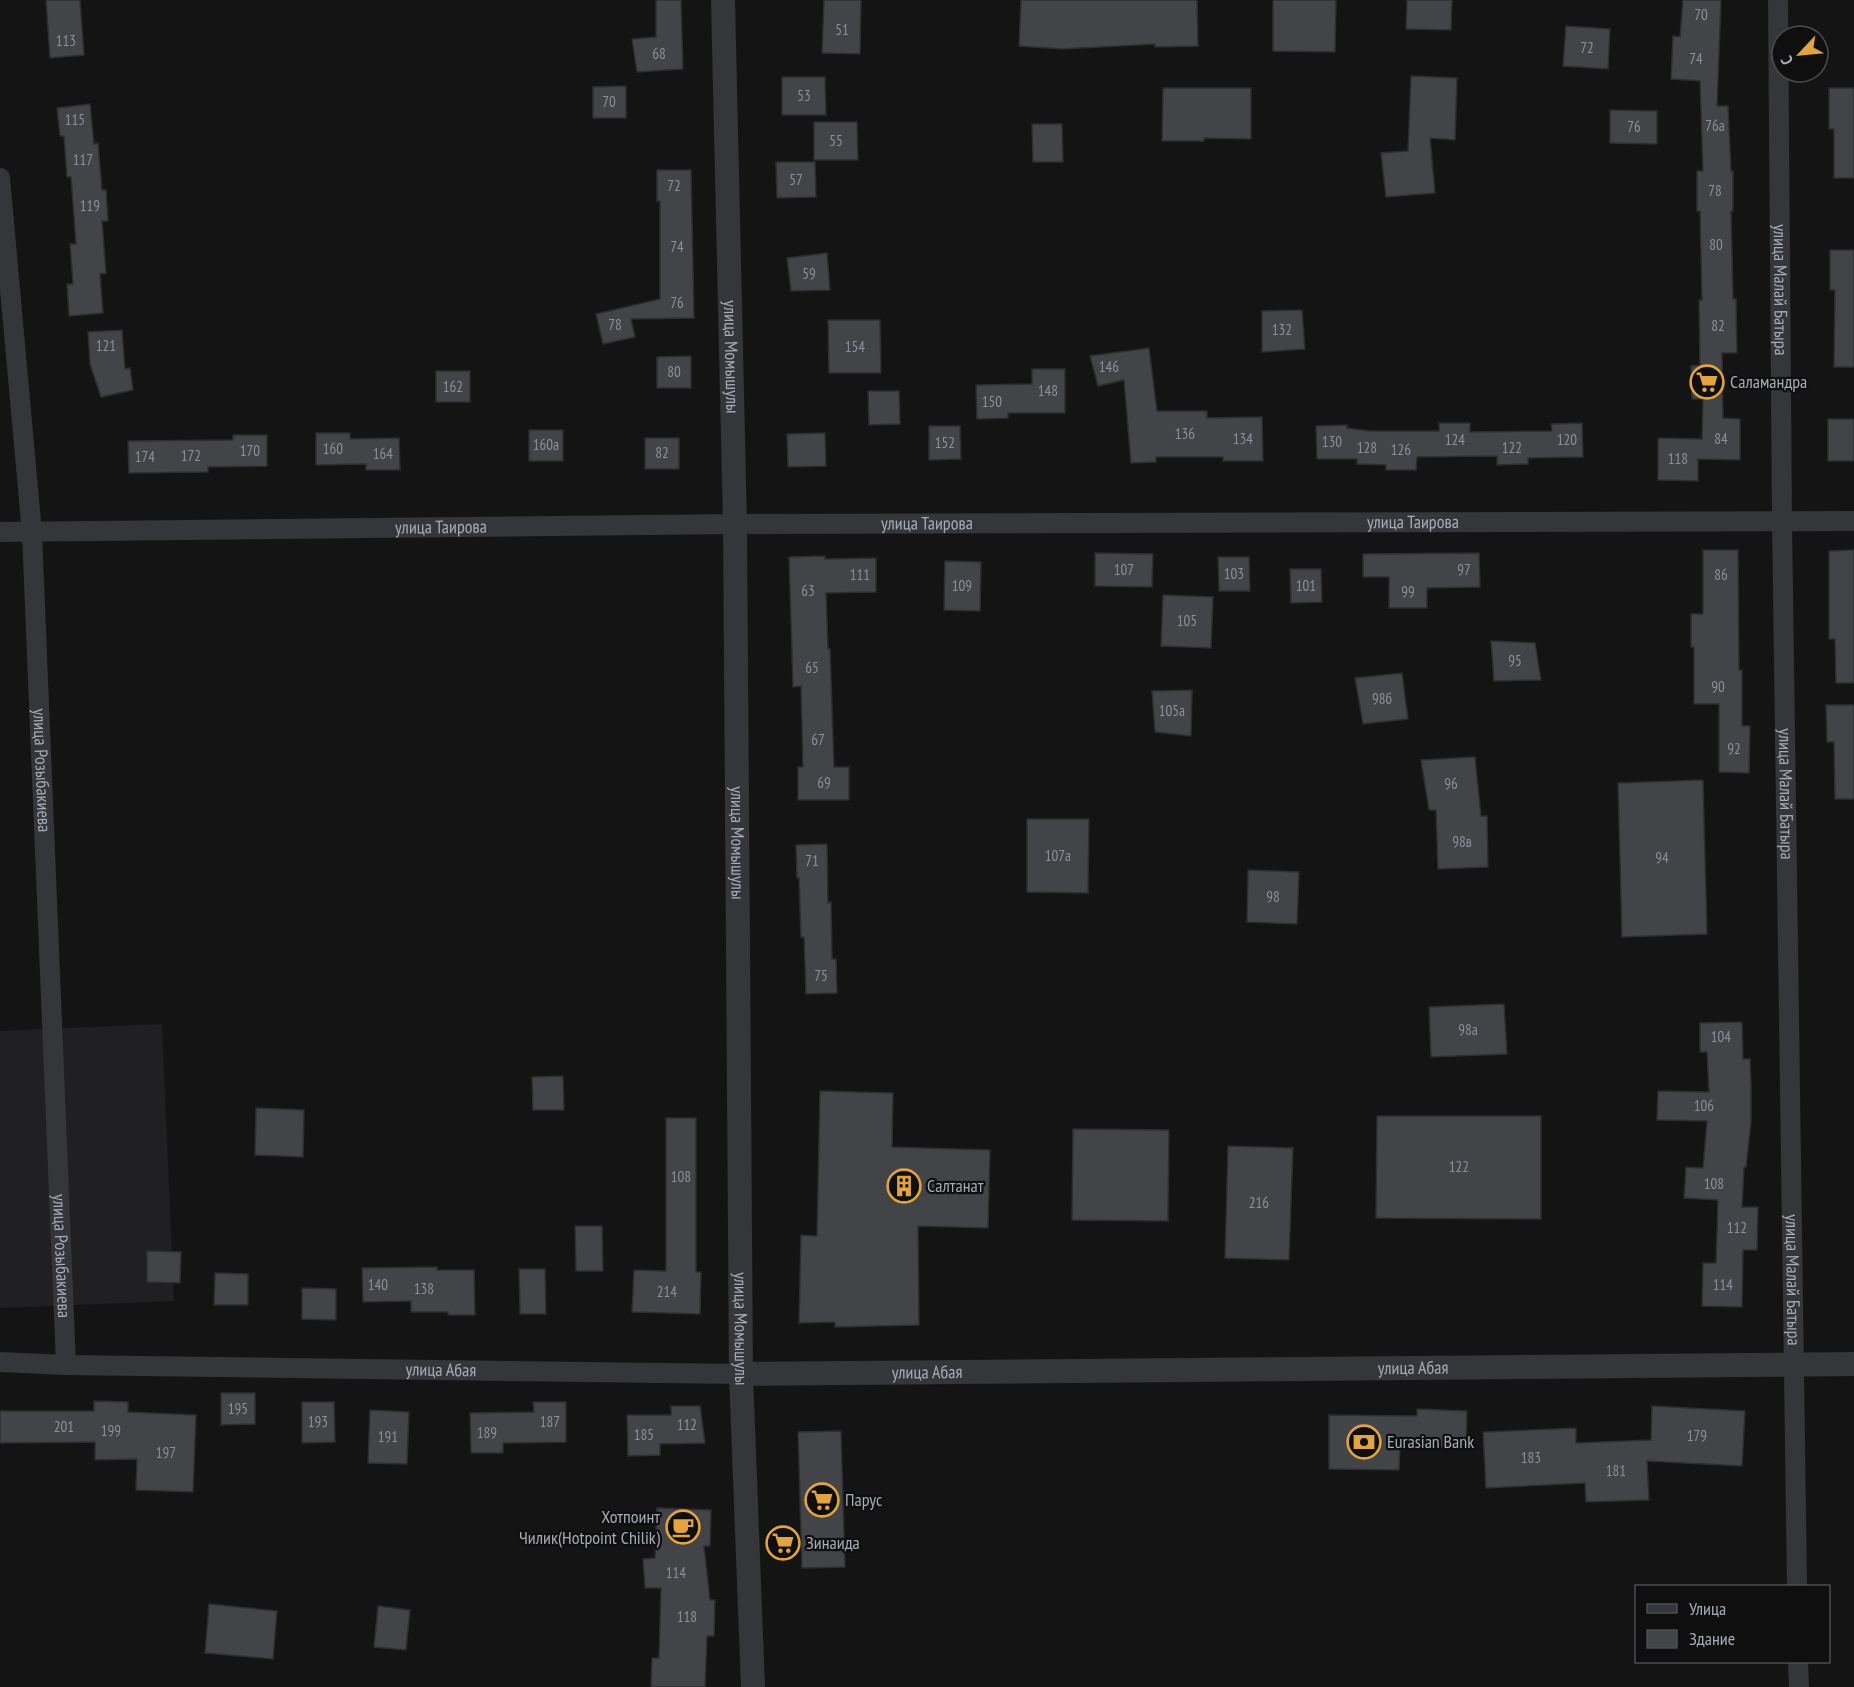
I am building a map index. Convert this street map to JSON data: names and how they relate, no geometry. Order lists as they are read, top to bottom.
{
  "streets": {
    "street": [
      "улица Малай Батыра",
      "улица Момышулы",
      "улица Таирова",
      "улица Розыбакиева",
      "улица Абая"
    ]
  },
  "crossings": [
    ["улица Малай Батыра", "улица Таирова"],
    ["улица Малай Батыра", "улица Абая"],
    ["улица Момышулы", "улица Таирова"],
    ["улица Момышулы", "улица Абая"],
    ["улица Таирова", "улица Розыбакиева"],
    ["улица Розыбакиева", "улица Абая"]
  ],
  "places": {
    "supermarket": ["Саламандра", "Парус", "Зинаида"],
    "building": ["Салтанат"],
    "bank": ["Eurasian Bank"],
    "cafe": ["Хотпоинт Чилик(Hotpoint Chilik)"]
  },
  "house_numbers": [
    "70",
    "51",
    "113",
    "72",
    "68",
    "74",
    "53",
    "70",
    "115",
    "76а",
    "76",
    "55",
    "117",
    "57",
    "72",
    "78",
    "119",
    "80",
    "74",
    "59",
    "76",
    "78",
    "82",
    "132",
    "121",
    "154",
    "146",
    "80",
    "162",
    "148",
    "150",
    "136",
    "134",
    "84",
    "124",
    "120",
    "130",
    "152",
    "160а",
    "128",
    "122",
    "160",
    "126",
    "170",
    "82",
    "164",
    "172",
    "174",
    "118",
    "107",
    "97",
    "103",
    "111",
    "86",
    "109",
    "101",
    "63",
    "99",
    "105",
    "95",
    "65",
    "90",
    "98б",
    "105а",
    "67",
    "92",
    "69",
    "96",
    "98в",
    "107а",
    "94",
    "71",
    "98",
    "75",
    "98а",
    "104",
    "106",
    "122",
    "108",
    "108",
    "216",
    "112",
    "140",
    "114",
    "138",
    "214",
    "195",
    "193",
    "187",
    "112",
    "201",
    "199",
    "189",
    "185",
    "179",
    "191",
    "197",
    "183",
    "181",
    "114",
    "118"
  ],
  "legend": ["Улица", "Здание"],
  "north": "bottom left"
}
